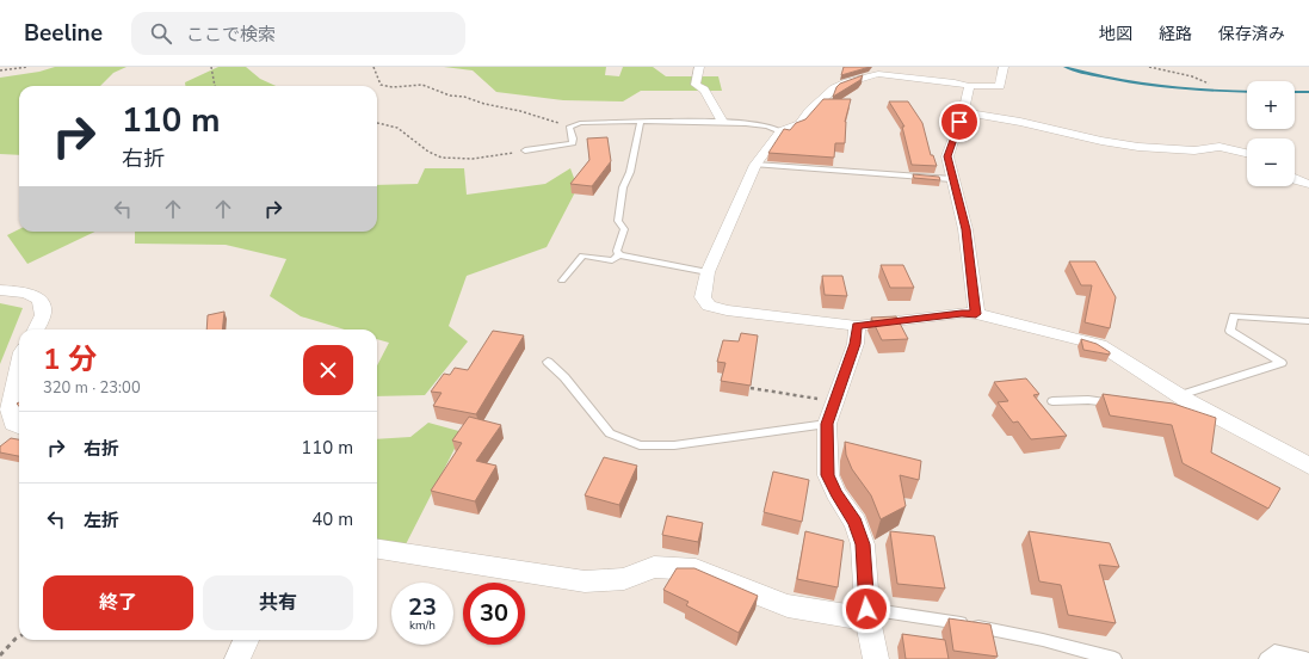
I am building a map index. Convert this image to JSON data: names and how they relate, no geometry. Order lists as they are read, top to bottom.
{
  "page": {
    "header": "Beeline",
    "search": "ここで検索",
    "nav": ["地図", "経路", "保存済み"],
    "map_buttons": ["+", "−"],
    "turn": ["110 m", "右折"],
    "heading": ["1 分", "320 m · 23:00"],
    "list": [
      {
        "name": "右折",
        "value": "110 m"
      },
      {
        "name": "左折",
        "value": "40 m"
      }
    ],
    "buttons": ["終了", "共有"],
    "speed": "23 km/h",
    "limit": "30"
  }
}
